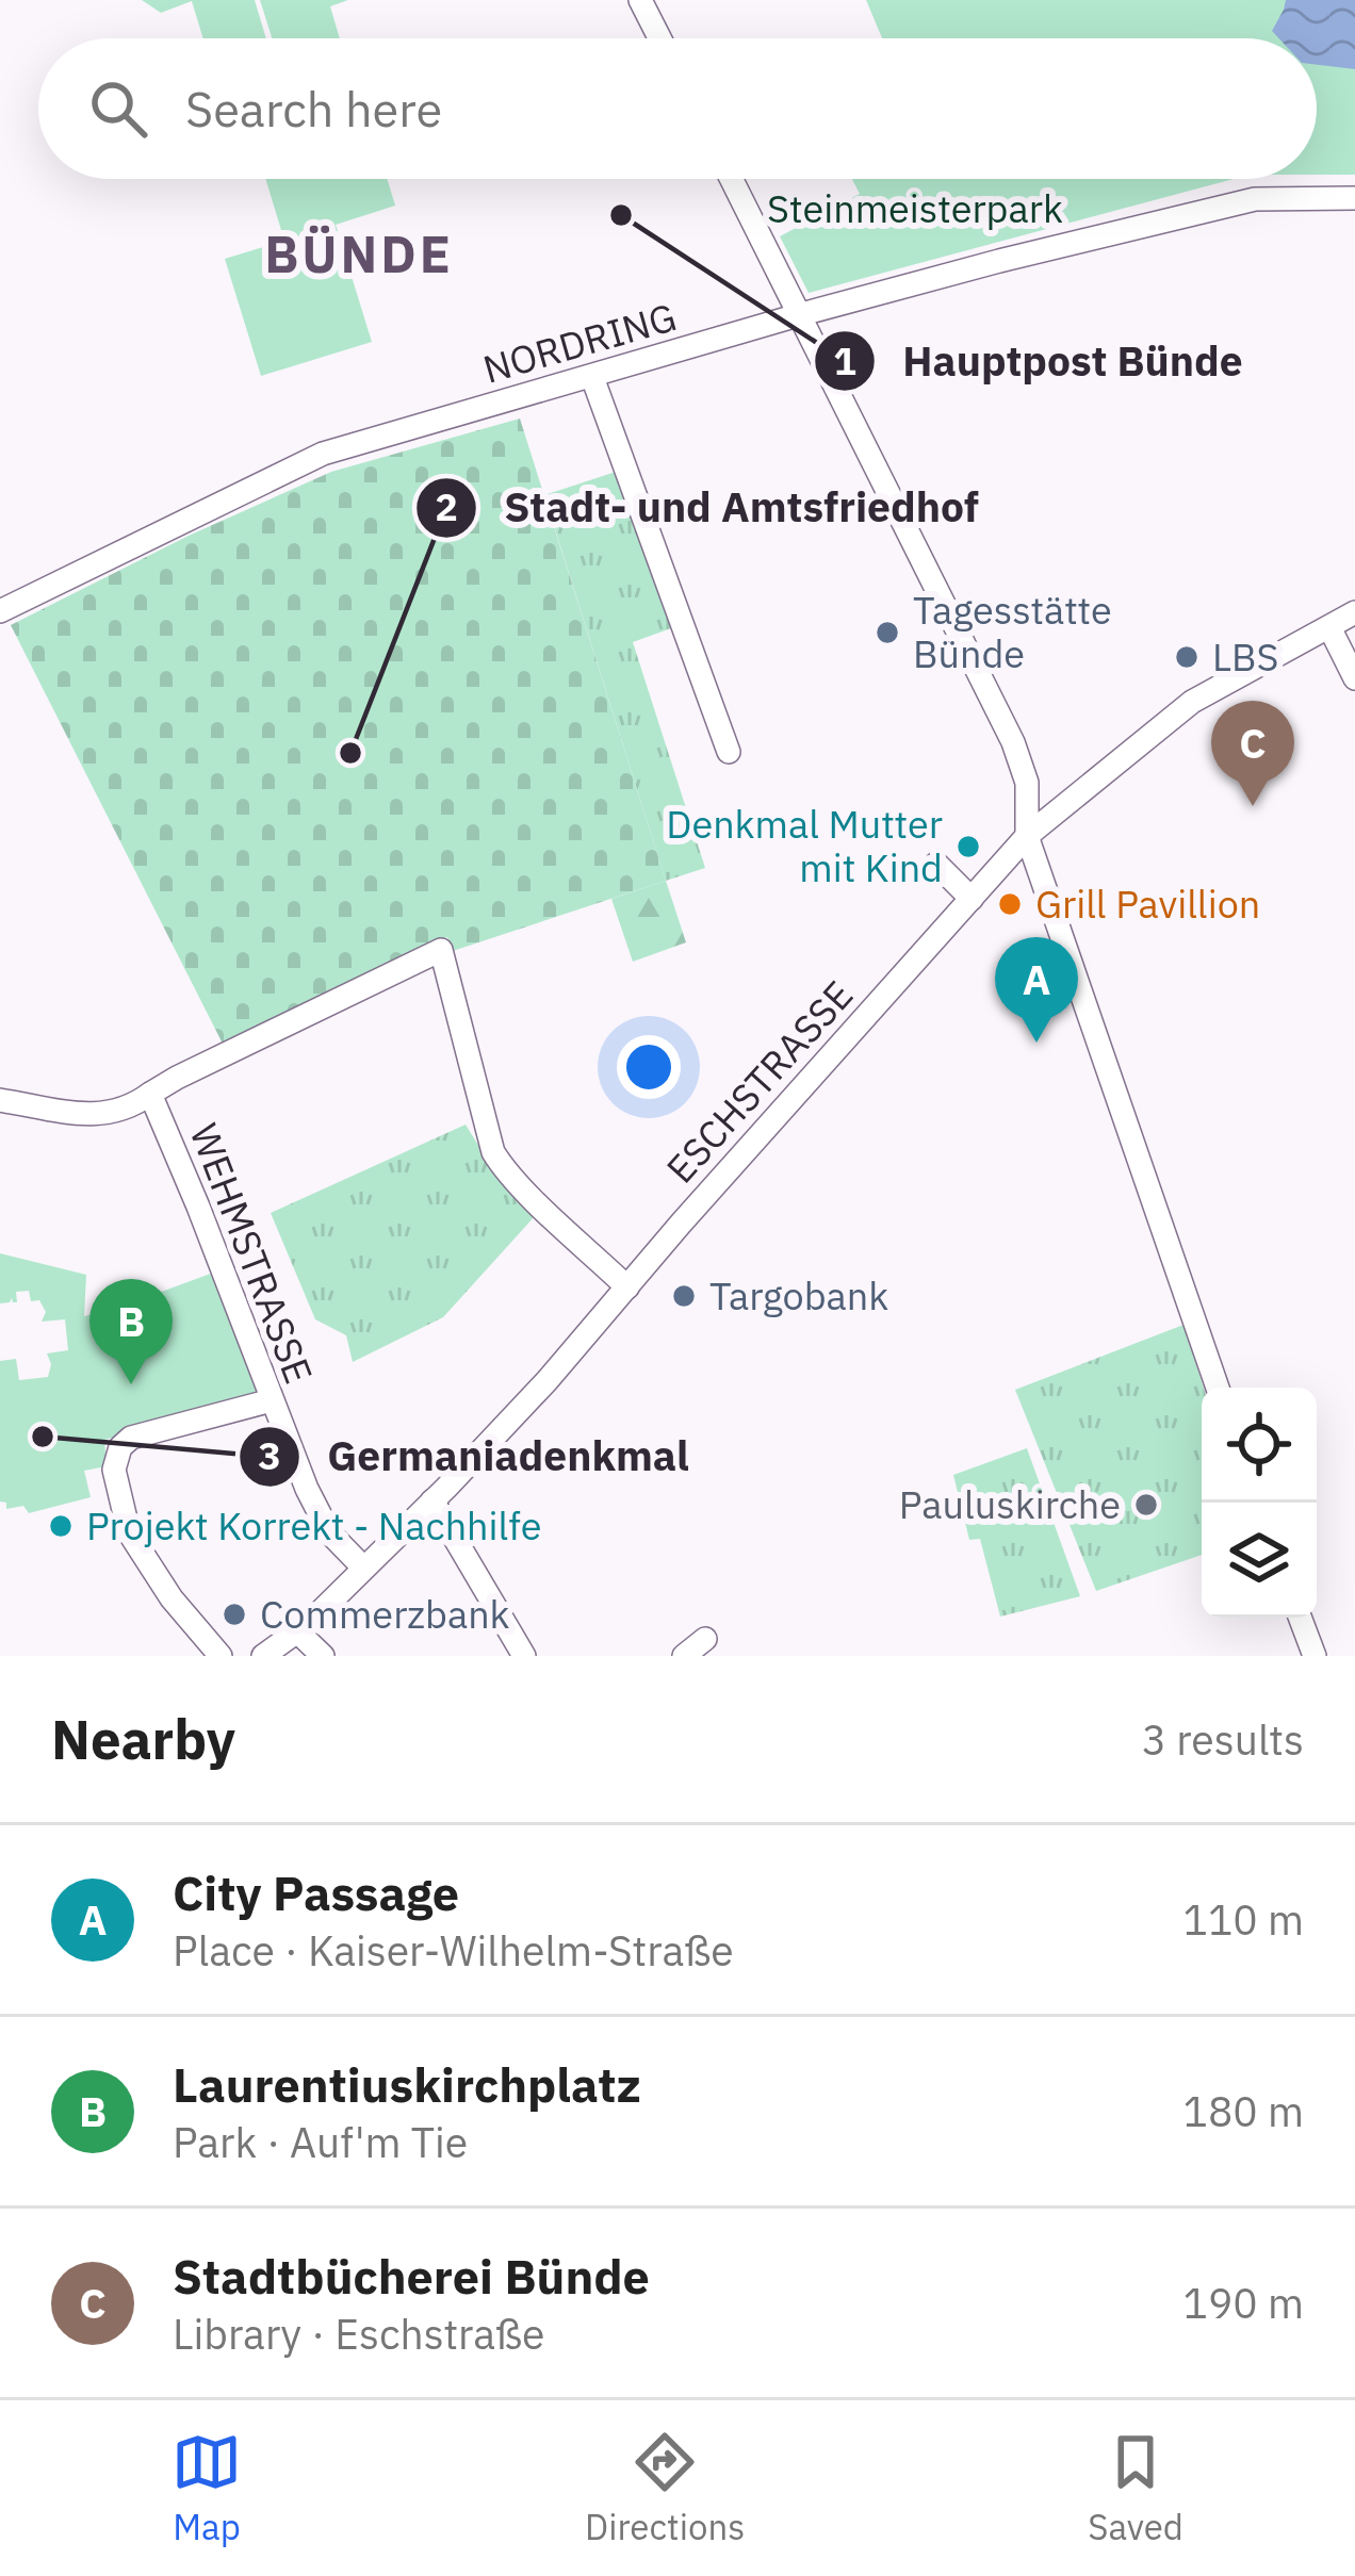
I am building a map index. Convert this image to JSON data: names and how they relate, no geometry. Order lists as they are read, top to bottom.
{
  "streets": {
    "street": ["NORDRING", "ESCHSTRASSE", "WEHMSTRASSE"]
  },
  "crossings": [
    ["ESCHSTRASSE", "WEHMSTRASSE"]
  ],
  "districts": ["BÜNDE"],
  "parks": ["Steinmeisterpark"],
  "places": [
    "Hauptpost Bünde",
    "Tagesstätte Bünde",
    "LBS",
    "Stadt- und Amtsfriedhof",
    "Denkmal Mutter mit Kind",
    "Grill Pavillion",
    "Targobank",
    "Germaniadenkmal",
    "Pauluskirche",
    "Projekt Korrekt - Nachhilfe",
    "Commerzbank"
  ],
  "page": {
    "search": "Search here",
    "pins": ["C", "A", "B"],
    "heading": ["Nearby", "3 results"],
    "list": [
      {
        "mark": "A",
        "name": "City Passage",
        "note": "Place · Kaiser-Wilhelm-Straße",
        "value": "110 m"
      },
      {
        "mark": "B",
        "name": "Laurentiuskirchplatz",
        "note": "Park · Auf'm Tie",
        "value": "180 m"
      },
      {
        "mark": "C",
        "name": "Stadtbücherei Bünde",
        "note": "Library · Eschstraße",
        "value": "190 m"
      }
    ],
    "nav": ["Map", "Directions", "Saved"]
  }
}
